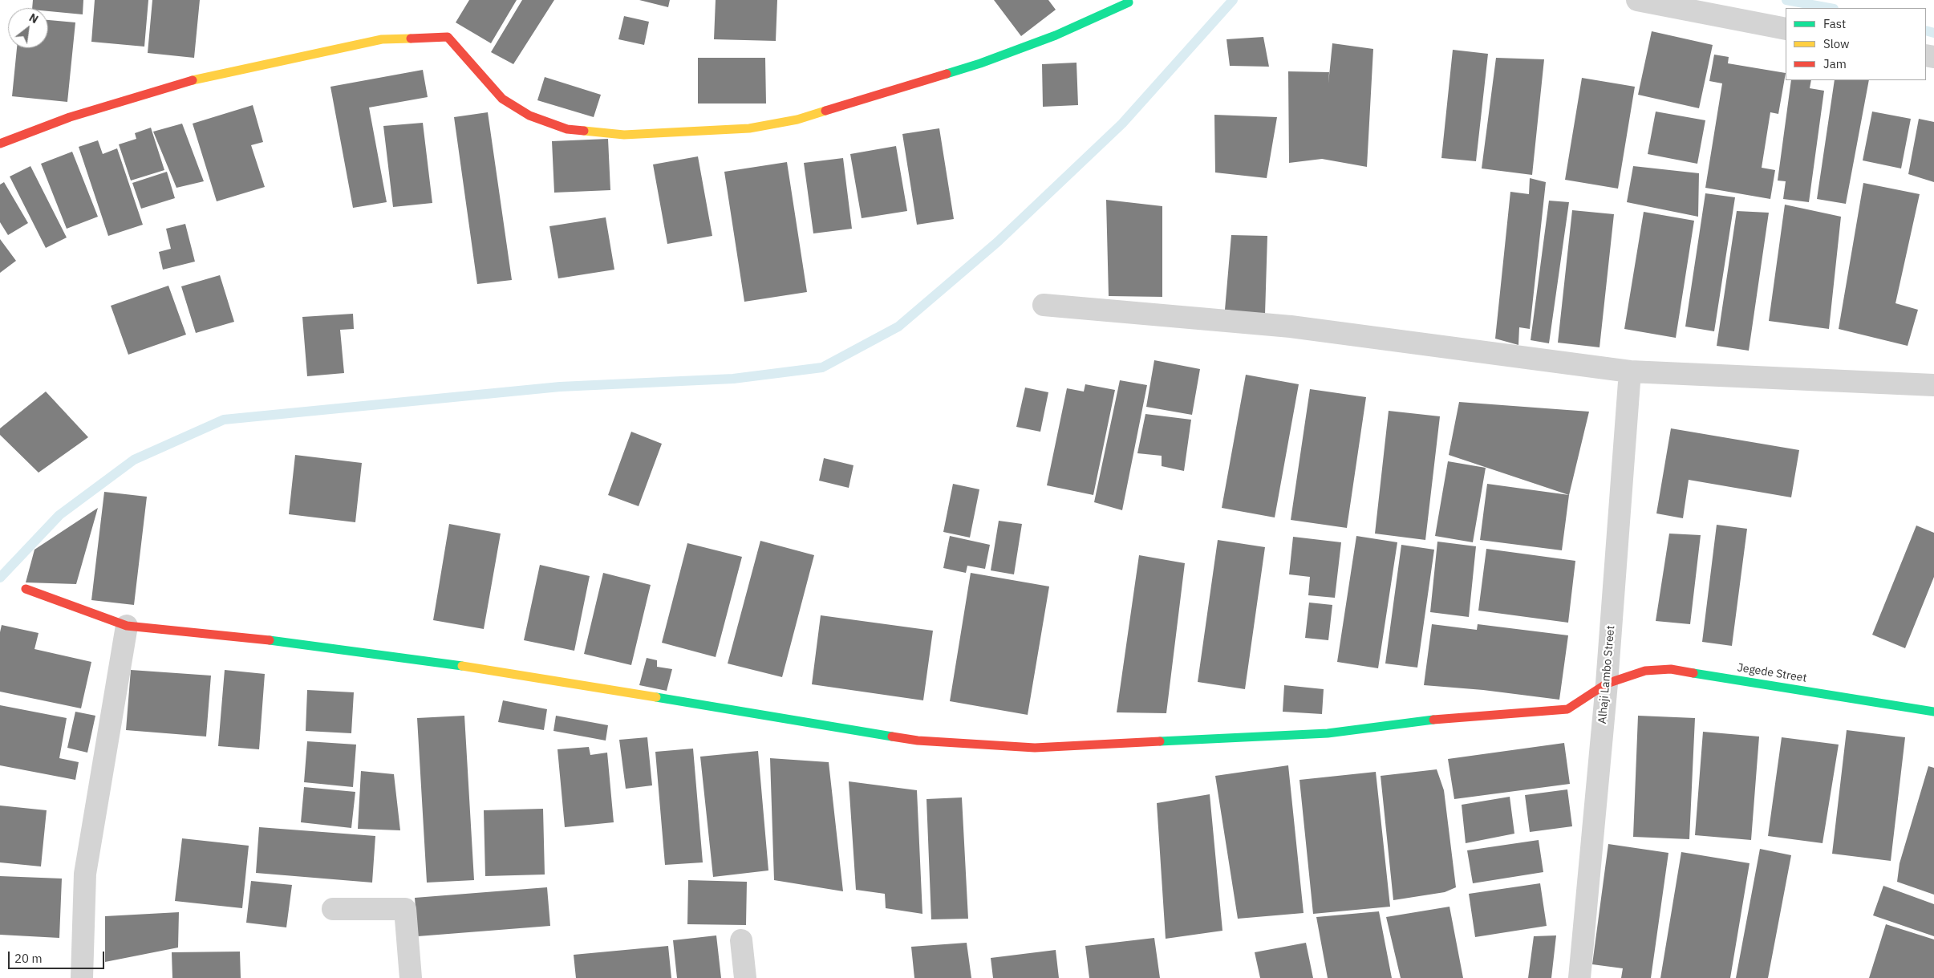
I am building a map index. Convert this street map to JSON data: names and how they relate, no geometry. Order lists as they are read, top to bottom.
{
  "streets": {
    "street": ["Jegede Street", "Alhaji Lambo Street"]
  },
  "crossings": [
    ["Jegede Street", "Alhaji Lambo Street"]
  ],
  "legend": ["Fast", "Slow", "Jam"],
  "scale_bar": "20 m",
  "north": "top right"
}
